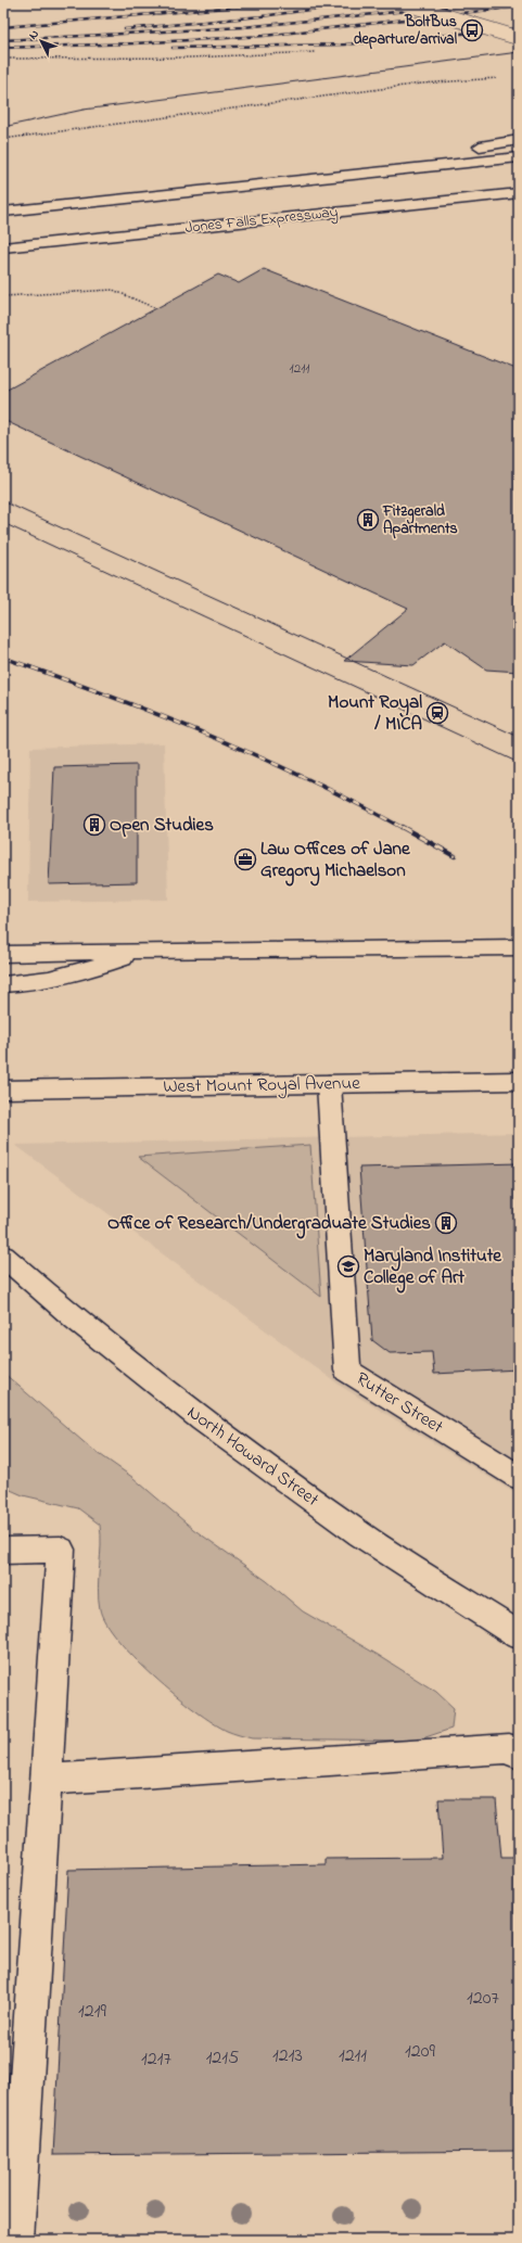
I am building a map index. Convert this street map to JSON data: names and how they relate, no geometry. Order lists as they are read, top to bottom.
{
  "streets": {
    "main road": [
      "Jones Falls Expressway",
      "West Mount Royal Avenue",
      "Rutter Street",
      "North Howard Street"
    ]
  },
  "crossings": [
    ["West Mount Royal Avenue", "Rutter Street"]
  ],
  "places": {
    "bus stop": ["BoltBus departure/arrival"],
    "building": ["Fitzgerald Apartments", "Open Studies", "Office of Research/Undergraduate Studies"],
    "station": ["Mount Royal / MICA"],
    "office": ["Law Offices of Jane Gregory Michaelson"],
    "school or university": ["Maryland Institute College of Art"]
  },
  "house_numbers": [
    "1211",
    "1207",
    "1219",
    "1209",
    "1213",
    "1211",
    "1215",
    "1217"
  ],
  "north": "top left"
}
